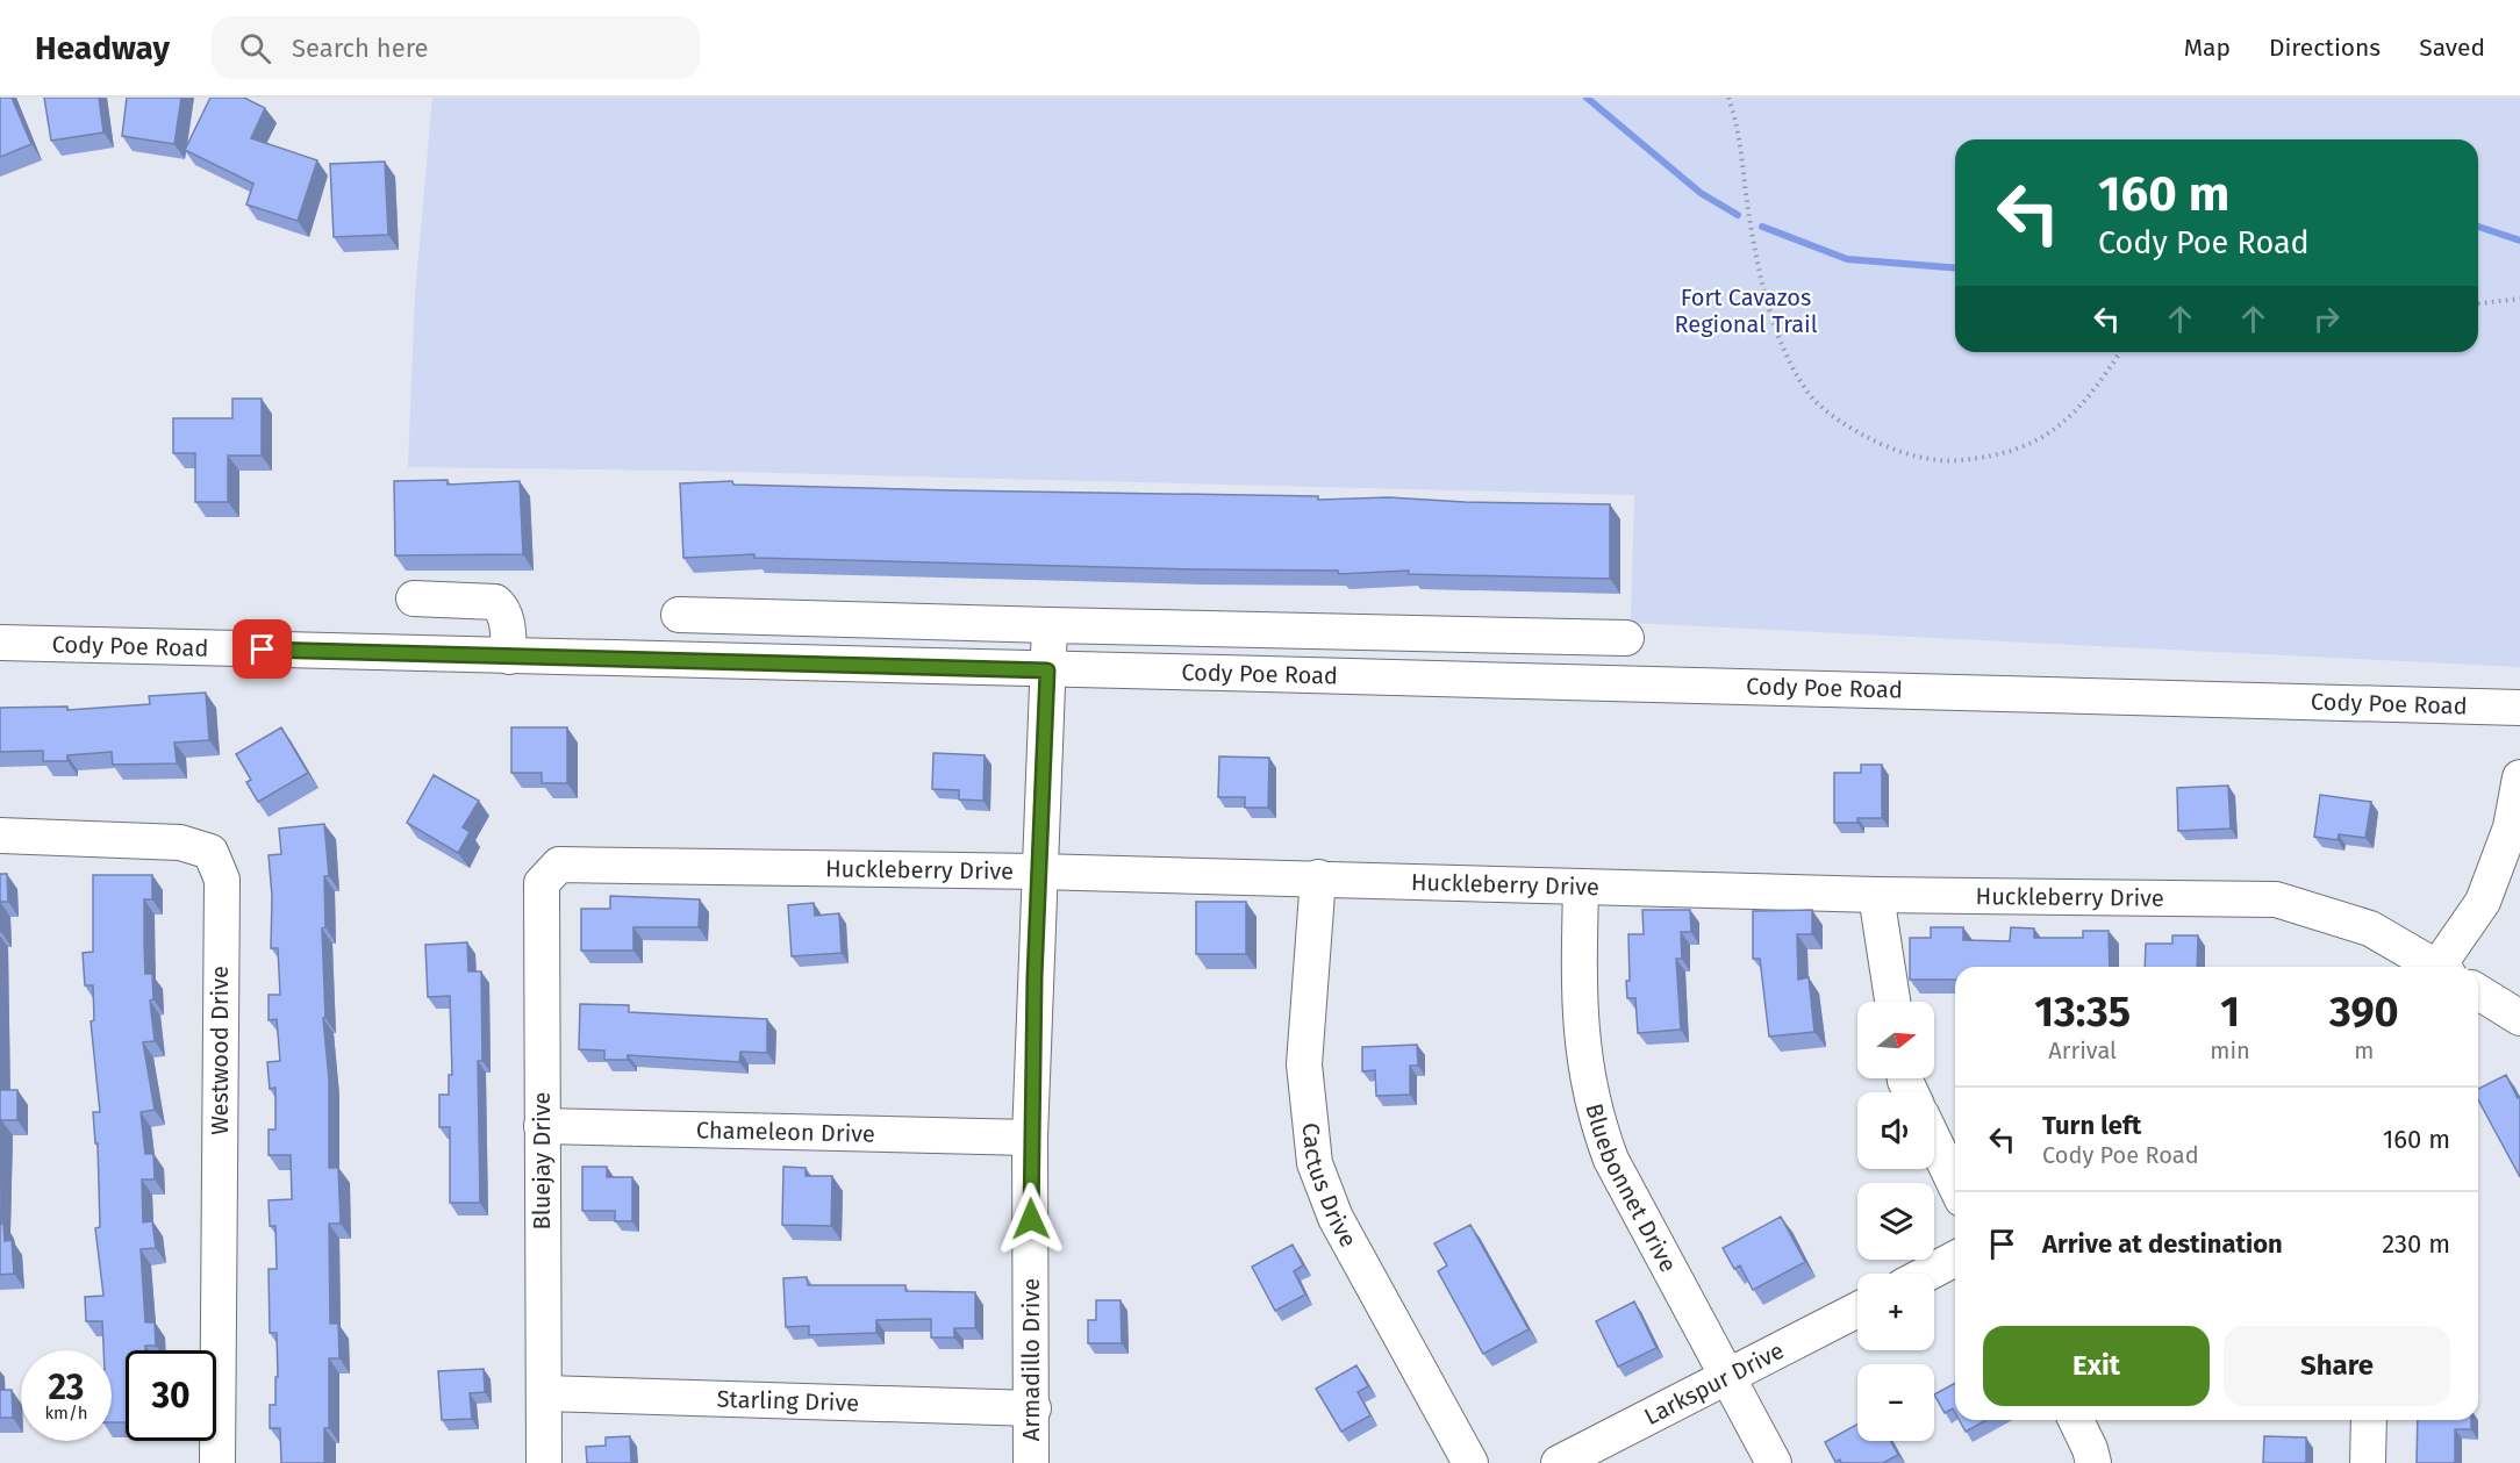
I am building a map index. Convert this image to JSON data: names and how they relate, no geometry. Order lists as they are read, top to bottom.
{
  "streets": {
    "street": [
      "Cody Poe Road",
      "Huckleberry Drive",
      "Westwood Drive",
      "Chameleon Drive",
      "Bluejay Drive",
      "Cactus Drive",
      "Bluebonnet Drive",
      "Armadillo Drive",
      "Larkspur Drive",
      "Starling Drive"
    ]
  },
  "crossings": [
    ["Cody Poe Road", "Armadillo Drive"],
    ["Huckleberry Drive", "Bluejay Drive"],
    ["Huckleberry Drive", "Cactus Drive"],
    ["Huckleberry Drive", "Bluebonnet Drive"],
    ["Huckleberry Drive", "Armadillo Drive"],
    ["Chameleon Drive", "Bluejay Drive"],
    ["Chameleon Drive", "Armadillo Drive"],
    ["Bluejay Drive", "Starling Drive"],
    ["Bluebonnet Drive", "Larkspur Drive"],
    ["Armadillo Drive", "Starling Drive"]
  ],
  "parks": ["Fort Cavazos Regional Trail"],
  "north": "right",
  "page": {
    "header": "Headway",
    "search": "Search here",
    "nav": ["Map", "Directions", "Saved"],
    "turn": ["160 m", "Cody Poe Road"],
    "eta": [
      "13:35",
      "Arrival",
      "1",
      "min",
      "390",
      "m"
    ],
    "map_buttons": ["+", "−"],
    "list": [
      {
        "name": "Turn left",
        "note": "Cody Poe Road",
        "value": "160 m"
      },
      {
        "name": "Arrive at destination",
        "value": "230 m"
      }
    ],
    "buttons": ["Exit", "Share"],
    "speed": "23 km/h",
    "limit": "30"
  }
}
